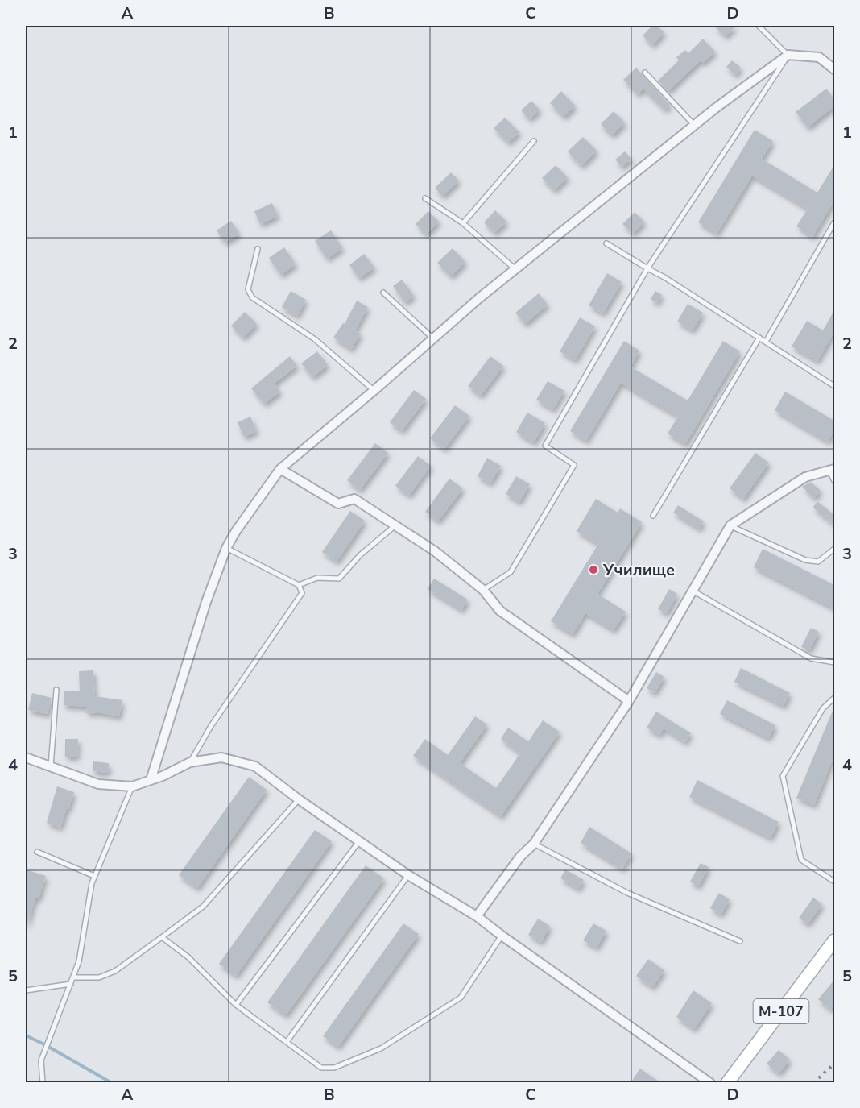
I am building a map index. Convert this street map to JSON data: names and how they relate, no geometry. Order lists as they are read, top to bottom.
{
  "streets": {
    "main road": ["М-107"]
  },
  "places": ["Училище"],
  "grid": {
    "columns": [
      "A",
      "B",
      "C",
      "D"
    ],
    "rows": [
      "1",
      "2",
      "3",
      "4",
      "5"
    ]
  }
}
